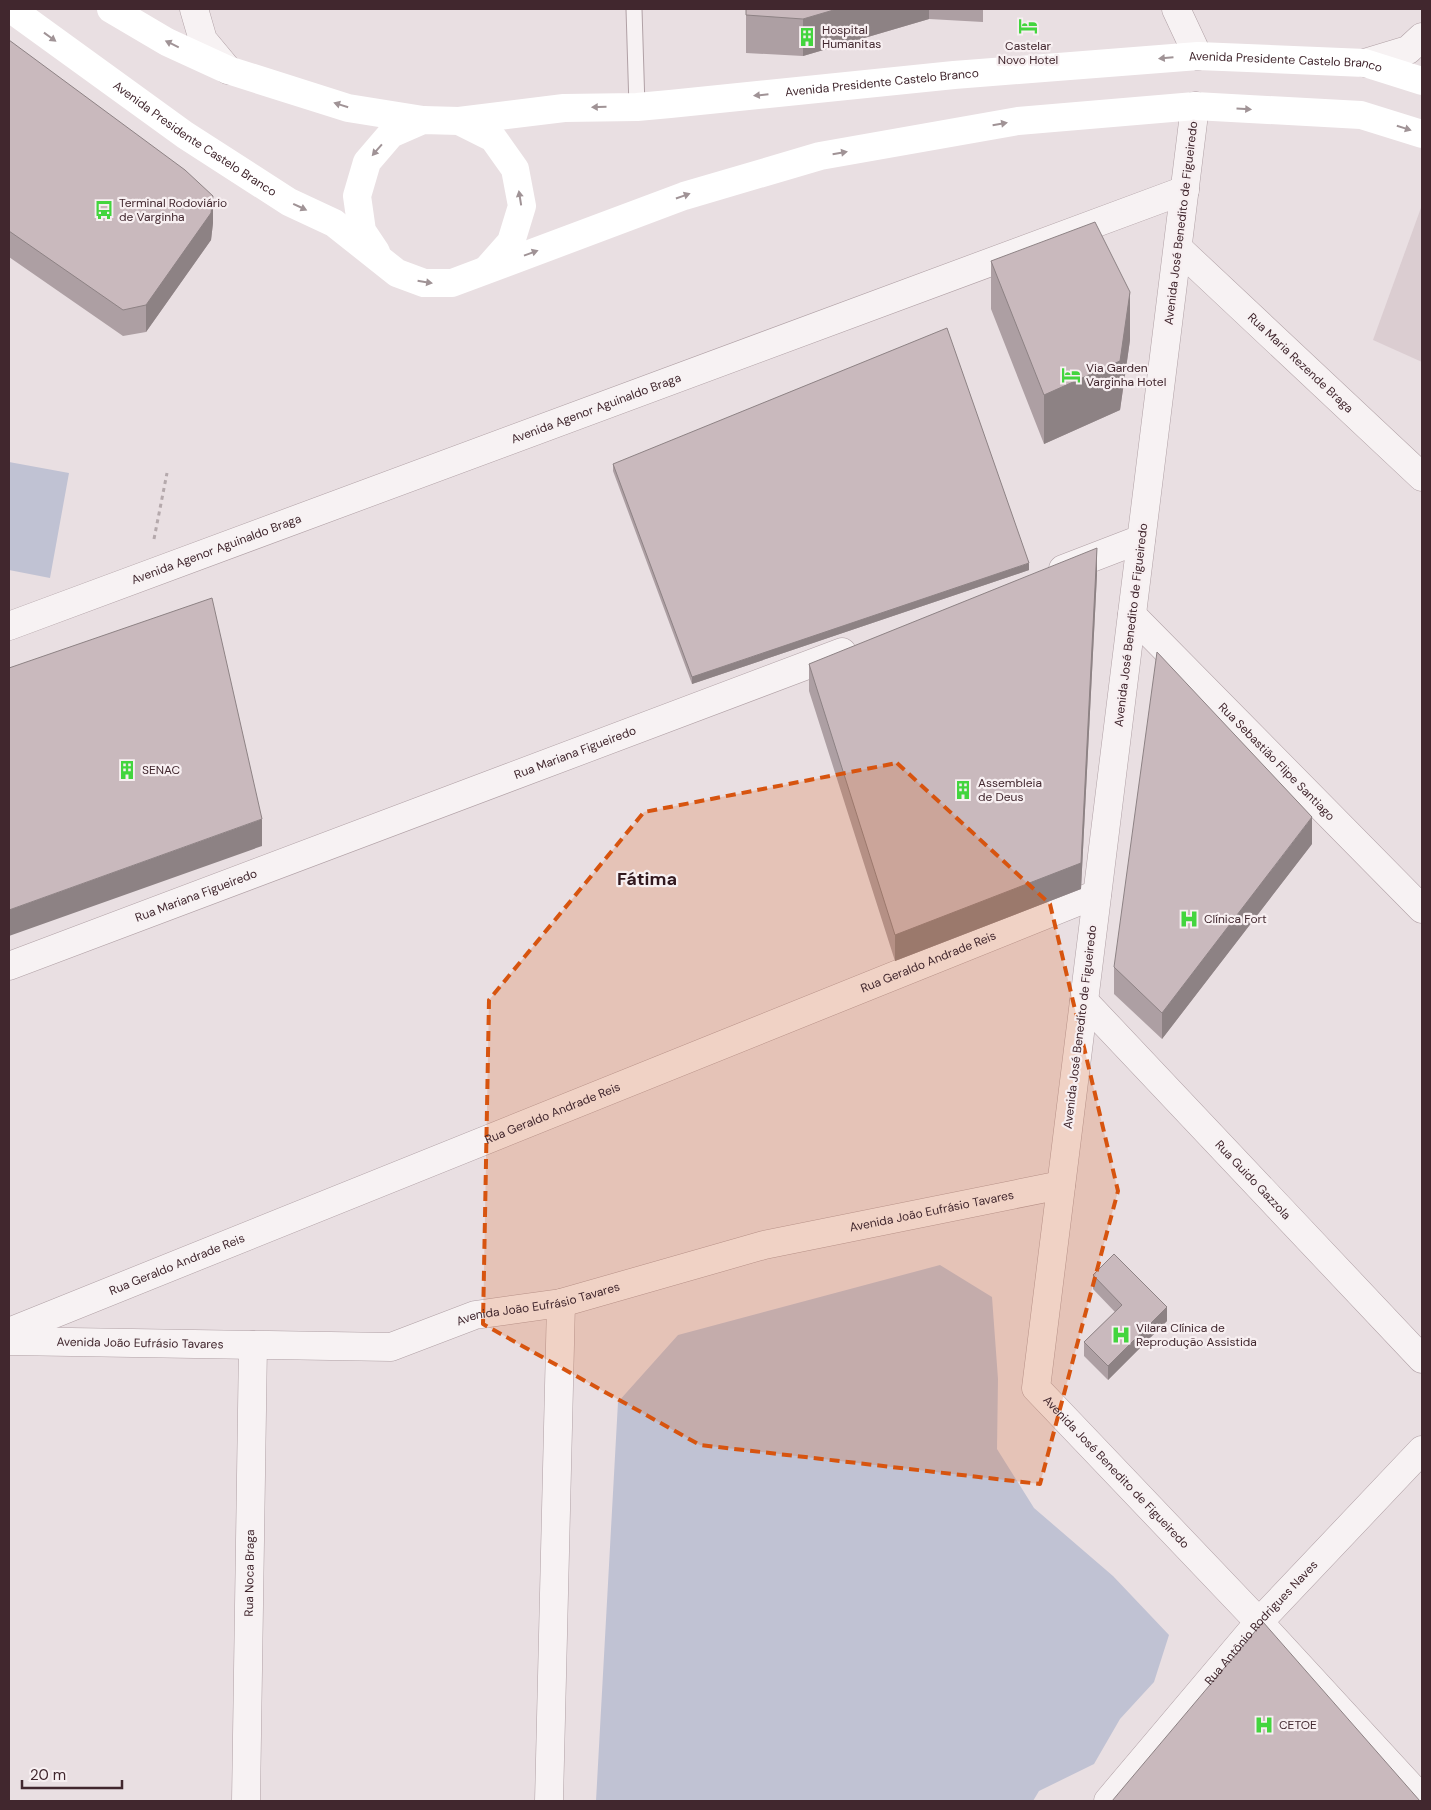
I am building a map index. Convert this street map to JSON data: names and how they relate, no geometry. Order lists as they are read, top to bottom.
{
  "streets": {
    "main road": ["Avenida Presidente Castelo Branco"],
    "street": [
      "Avenida José Benedito de Figueiredo",
      "Rua Maria Rezende Braga",
      "Avenida Agenor Aguinaldo Braga",
      "Rua Mariana Figueiredo",
      "Rua Sebastião Flipe Santiago",
      "Rua Geraldo Andrade Reis",
      "Rua Guido Gazzola",
      "Avenida João Eufrásio Tavares",
      "Rua Noca Braga",
      "Rua Antônio Rodrigues Naves"
    ]
  },
  "crossings": [
    ["Avenida Presidente Castelo Branco", "Avenida José Benedito de Figueiredo"],
    ["Avenida José Benedito de Figueiredo", "Rua Maria Rezende Braga"],
    ["Avenida José Benedito de Figueiredo", "Avenida Agenor Aguinaldo Braga"],
    ["Avenida José Benedito de Figueiredo", "Rua Sebastião Flipe Santiago"],
    ["Avenida José Benedito de Figueiredo", "Rua Geraldo Andrade Reis"],
    ["Avenida José Benedito de Figueiredo", "Rua Guido Gazzola"],
    ["Avenida José Benedito de Figueiredo", "Avenida João Eufrásio Tavares"],
    ["Avenida José Benedito de Figueiredo", "Rua Antônio Rodrigues Naves"],
    ["Avenida João Eufrásio Tavares", "Rua Noca Braga"]
  ],
  "districts": ["Fátima"],
  "places": {
    "hotel": ["Castelar Novo Hotel", "Via Garden Varginha Hotel"],
    "building": ["Hospital Humanitas", "SENAC", "Assembleia de Deus"],
    "bus stop": ["Terminal Rodoviário de Varginha"],
    "hospital": ["Clínica Fort", "Vilara Clínica de Reprodução Assistida", "CETOE"]
  },
  "scale_bar": "20 m"
}
